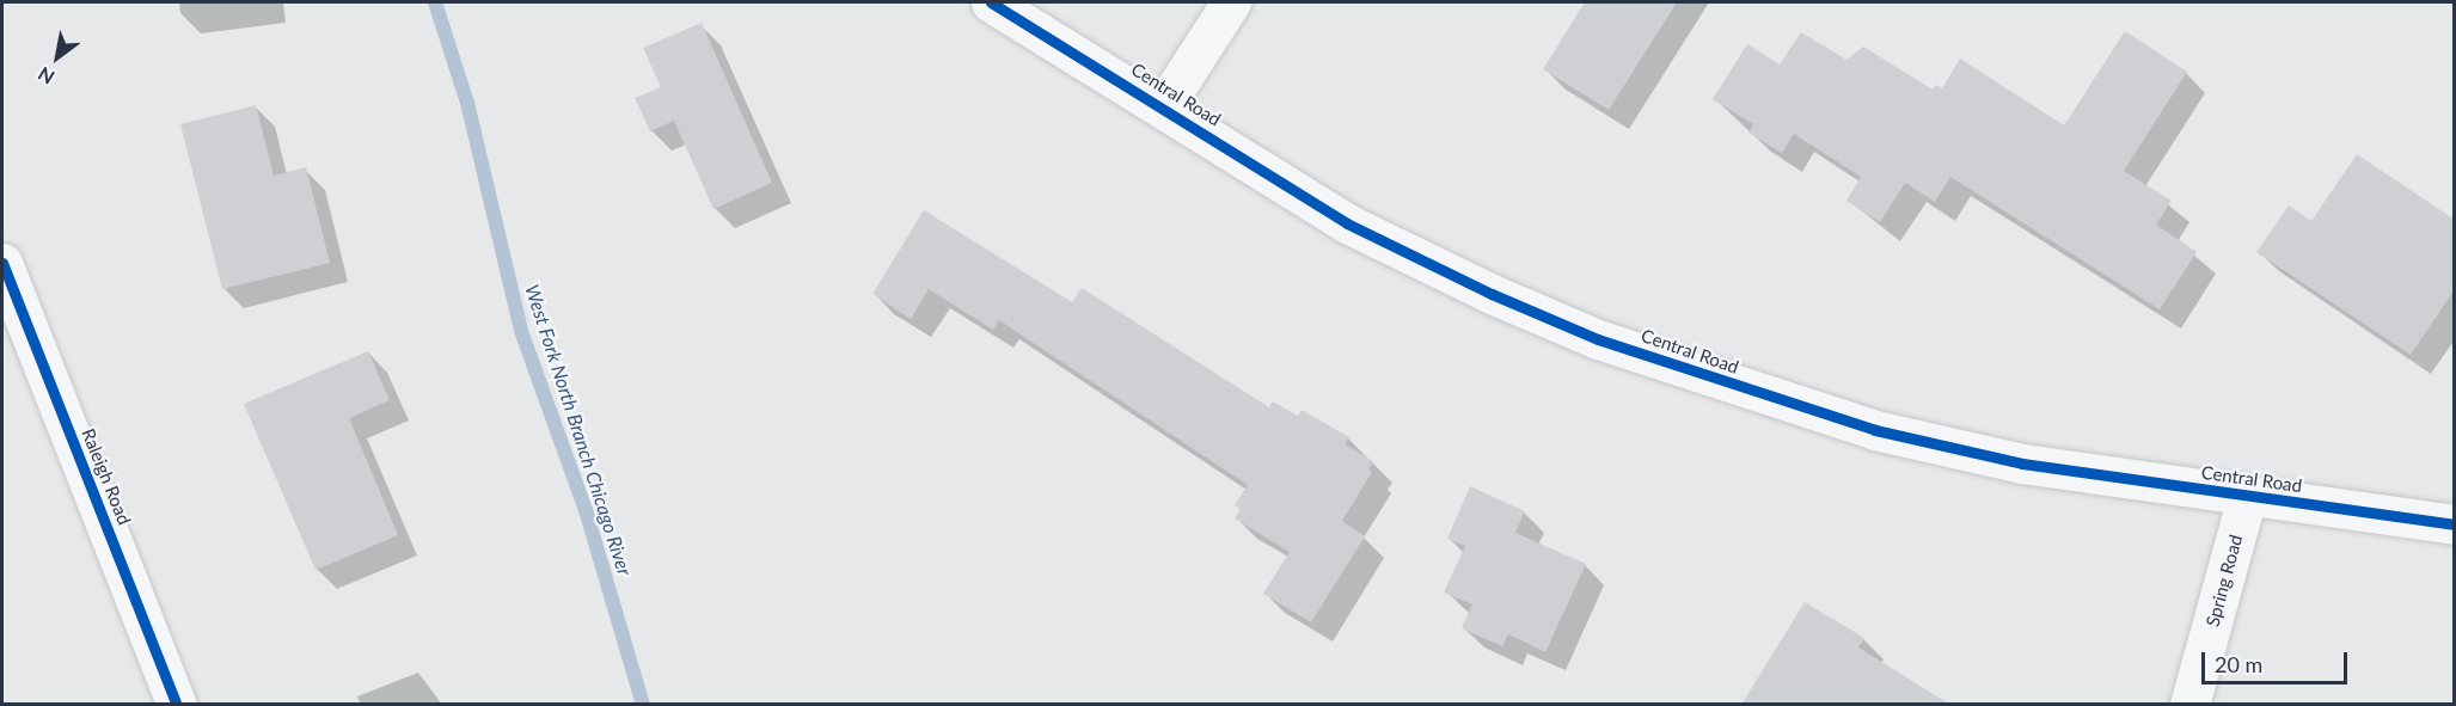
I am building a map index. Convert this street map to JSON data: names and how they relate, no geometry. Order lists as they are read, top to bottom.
{
  "streets": {
    "street": ["Central Road", "Raleigh Road", "Spring Road"]
  },
  "crossings": [
    ["Central Road", "Spring Road"]
  ],
  "water": ["West Fork North Branch Chicago River"],
  "scale_bar": "20 m",
  "north": "bottom left"
}
